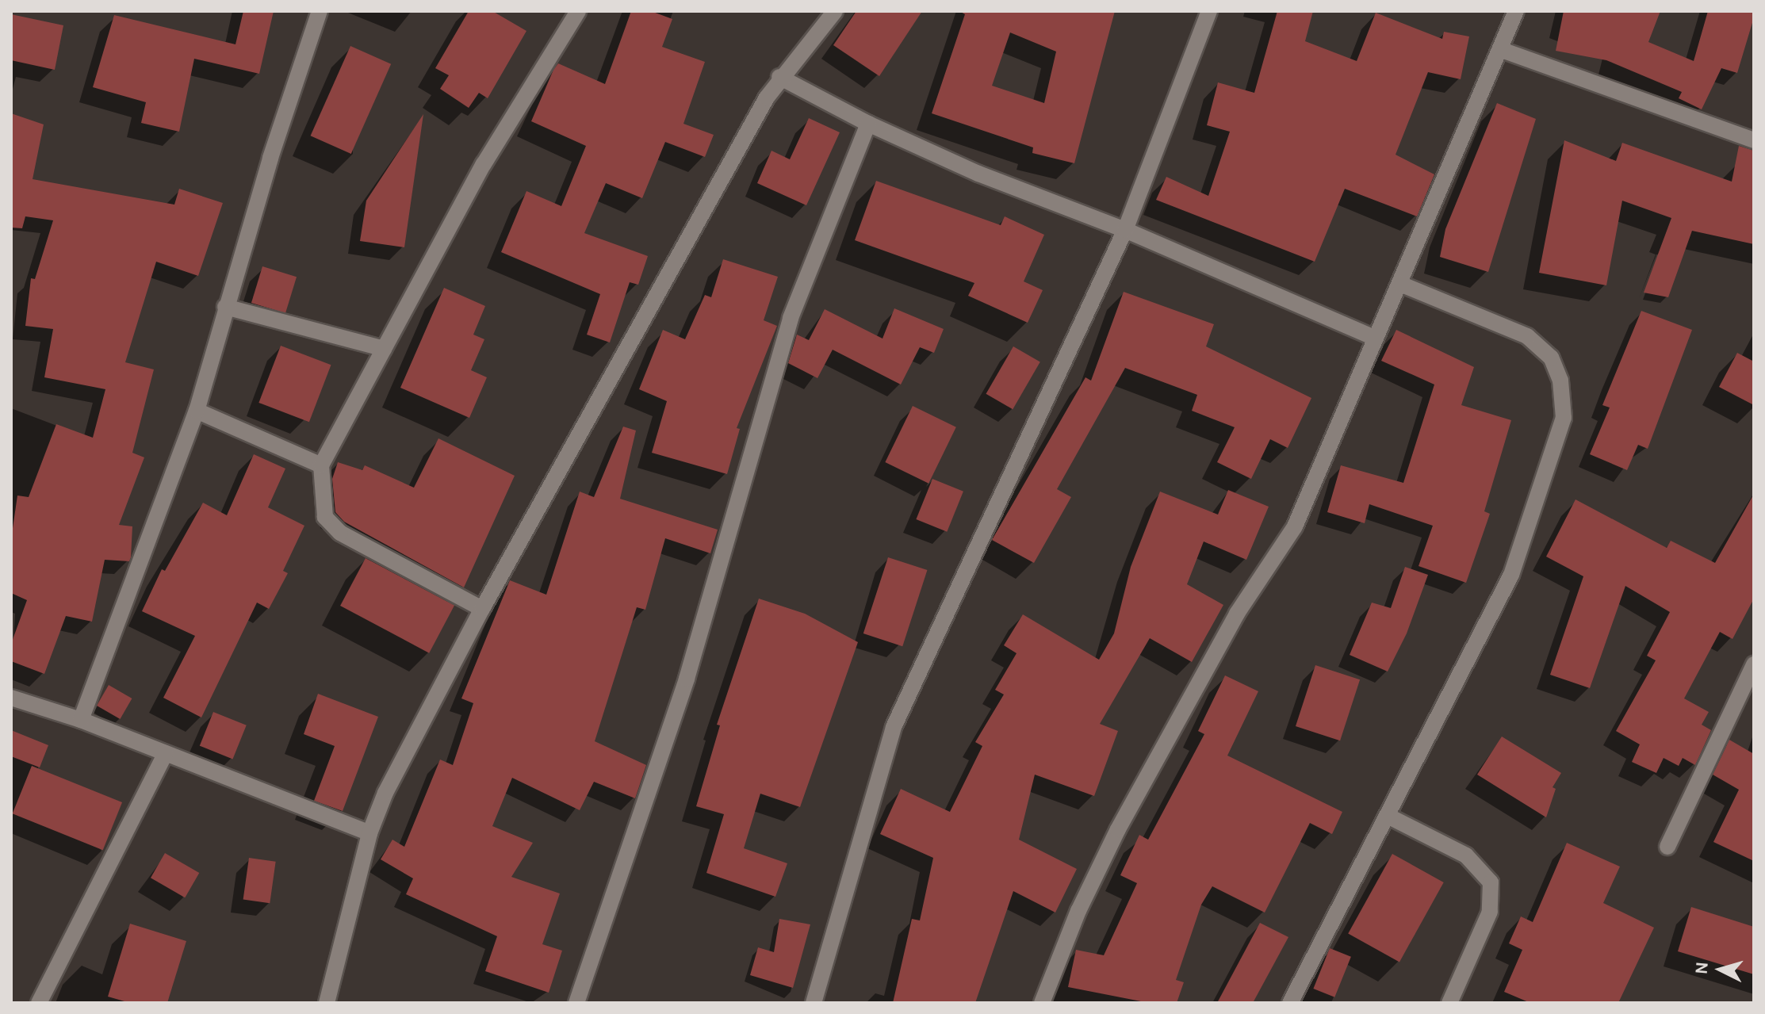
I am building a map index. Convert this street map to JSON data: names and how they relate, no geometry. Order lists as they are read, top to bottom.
{
  "north": "left"
}
